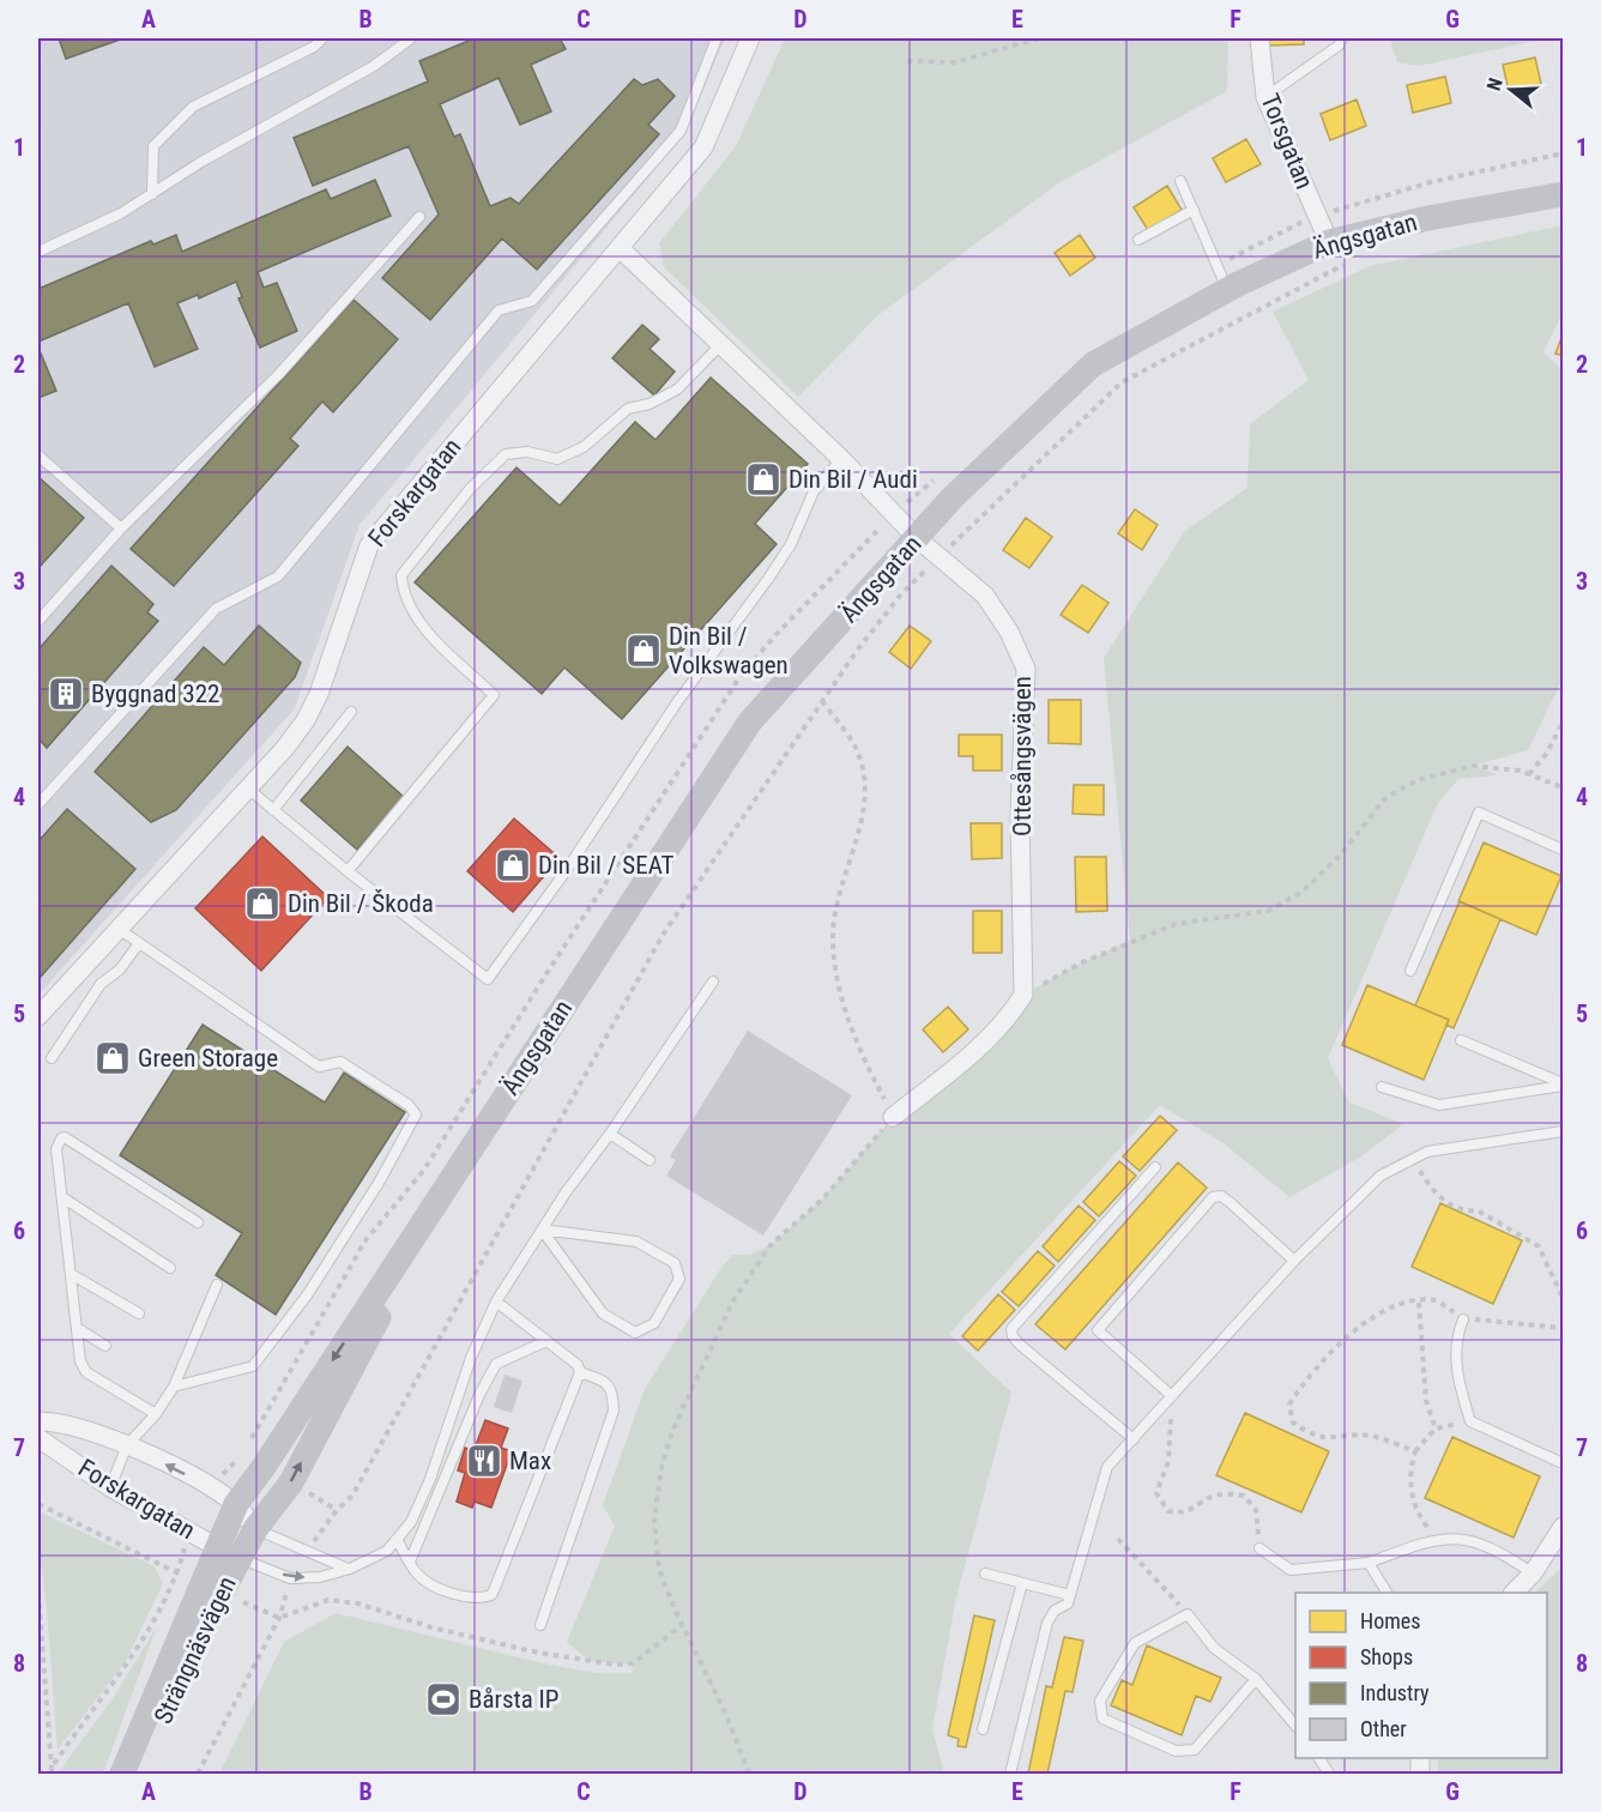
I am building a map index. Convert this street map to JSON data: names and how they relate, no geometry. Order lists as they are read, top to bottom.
{
  "streets": {
    "main road": ["Ängsgatan", "Strängnäsvägen"],
    "street": ["Torsgatan", "Forskargatan", "Ottesångsvägen"]
  },
  "crossings": [
    ["Torsgatan", "Ängsgatan"],
    ["Ängsgatan", "Forskargatan"],
    ["Ängsgatan", "Ottesångsvägen"],
    ["Ängsgatan", "Strängnäsvägen"],
    ["Forskargatan", "Ottesångsvägen"],
    ["Forskargatan", "Strängnäsvägen"]
  ],
  "places": {
    "shop": [
      "Din Bil / Audi",
      "Din Bil / Volkswagen",
      "Din Bil / SEAT",
      "Din Bil / Škoda",
      "Green Storage"
    ],
    "building": ["Byggnad 322"],
    "restaurant": ["Max"],
    "sports": ["Bårsta IP"]
  },
  "legend": [
    "Homes",
    "Shops",
    "Industry",
    "Other"
  ],
  "north": "left",
  "grid": {
    "columns": [
      "A",
      "B",
      "C",
      "D",
      "E",
      "F",
      "G"
    ],
    "rows": [
      "1",
      "2",
      "3",
      "4",
      "5",
      "6",
      "7",
      "8"
    ]
  }
}
